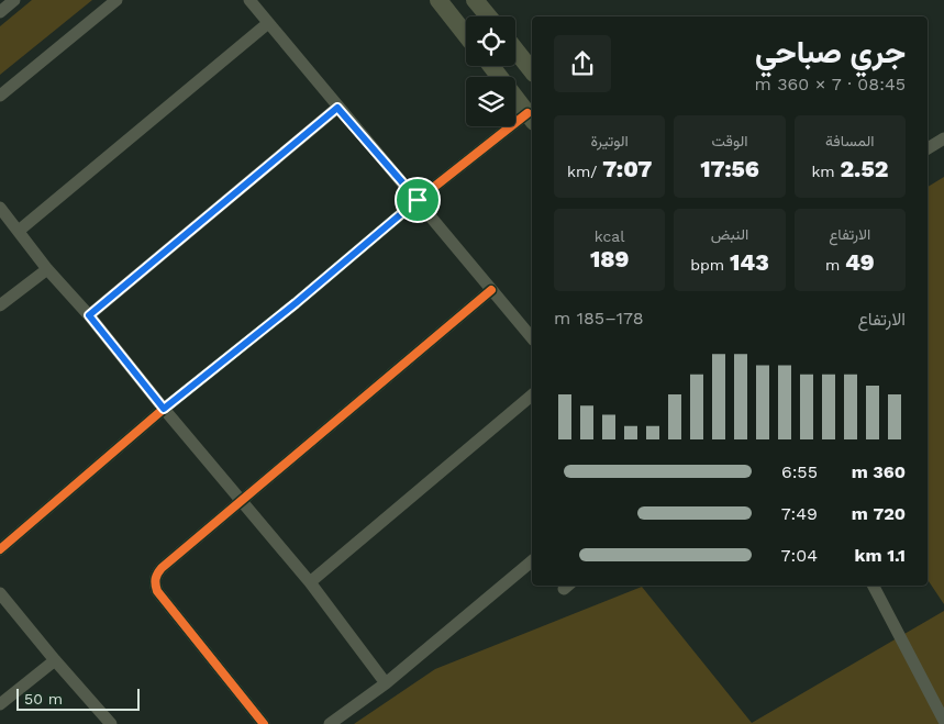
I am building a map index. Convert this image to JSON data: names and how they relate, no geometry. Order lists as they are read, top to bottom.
{
  "scale_bar": "50 m",
  "page": {
    "heading": ["جري صباحي", "08:45 · 7 × 360 m"],
    "stats": [
      ["المسافة", "2.52 km"],
      ["الوقت", "17:56"],
      ["الوتيرة", "7:07 /km"],
      ["الارتفاع", "49 m"],
      ["النبض", "143 bpm"],
      ["kcal", "189"]
    ],
    "chart": ["الارتفاع", "178–185 m"],
    "list": [
      {
        "name": "360 m",
        "note": "6:55"
      },
      {
        "name": "720 m",
        "note": "7:49"
      },
      {
        "name": "1.1 km",
        "note": "7:04"
      }
    ],
    "scale": "50 m"
  }
}
